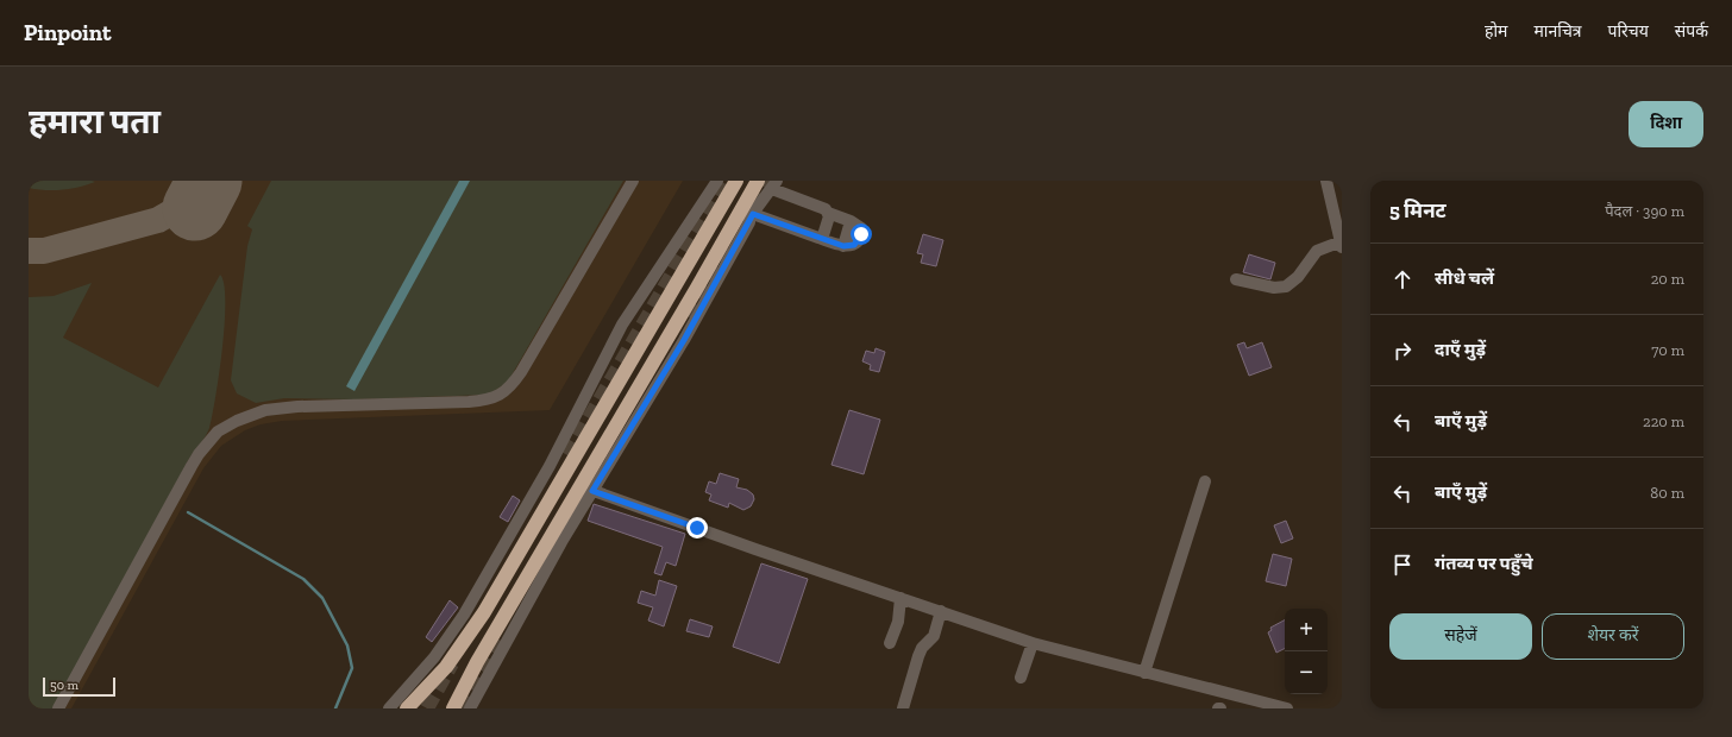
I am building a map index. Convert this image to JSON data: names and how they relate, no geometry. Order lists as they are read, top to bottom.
{
  "scale_bar": "50 m",
  "page": {
    "header": "Pinpoint",
    "nav": [
      "होम",
      "मानचित्र",
      "परिचय",
      "संपर्क"
    ],
    "buttons": [
      "दिशा",
      ["सहेजें", "शेयर करें"]
    ],
    "title": "हमारा पता",
    "heading": ["5 मिनट", "पैदल · 390 m"],
    "list": [
      ["सीधे चलें", "20 m"],
      ["दाएँ मुड़ें", "70 m"],
      ["बाएँ मुड़ें", "220 m"],
      ["बाएँ मुड़ें", "80 m"],
      "गंतव्य पर पहुँचे"
    ],
    "map_buttons": ["+", "−"],
    "scale": "50 m"
  }
}
